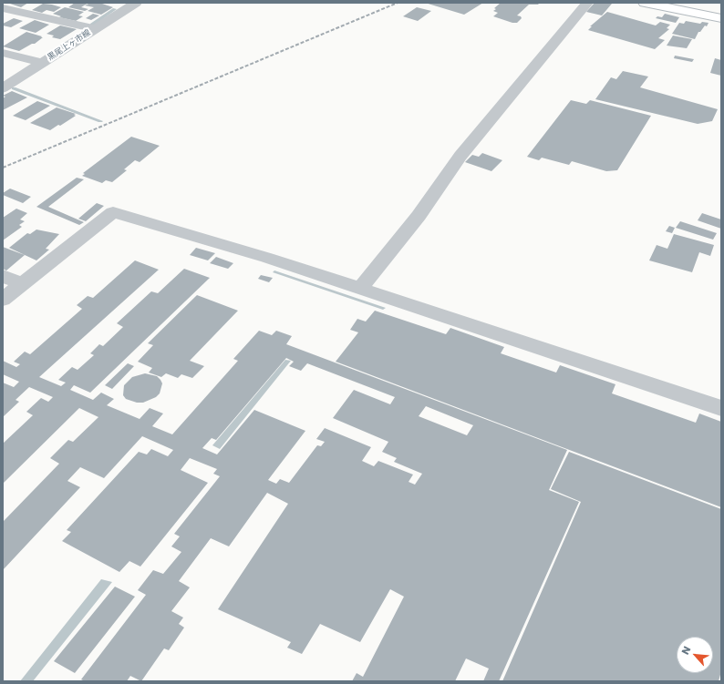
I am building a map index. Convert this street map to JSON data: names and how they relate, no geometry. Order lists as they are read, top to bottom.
{
  "streets": {
    "street": ["黒尾上ヶ市線"]
  },
  "north": "top left"
}
